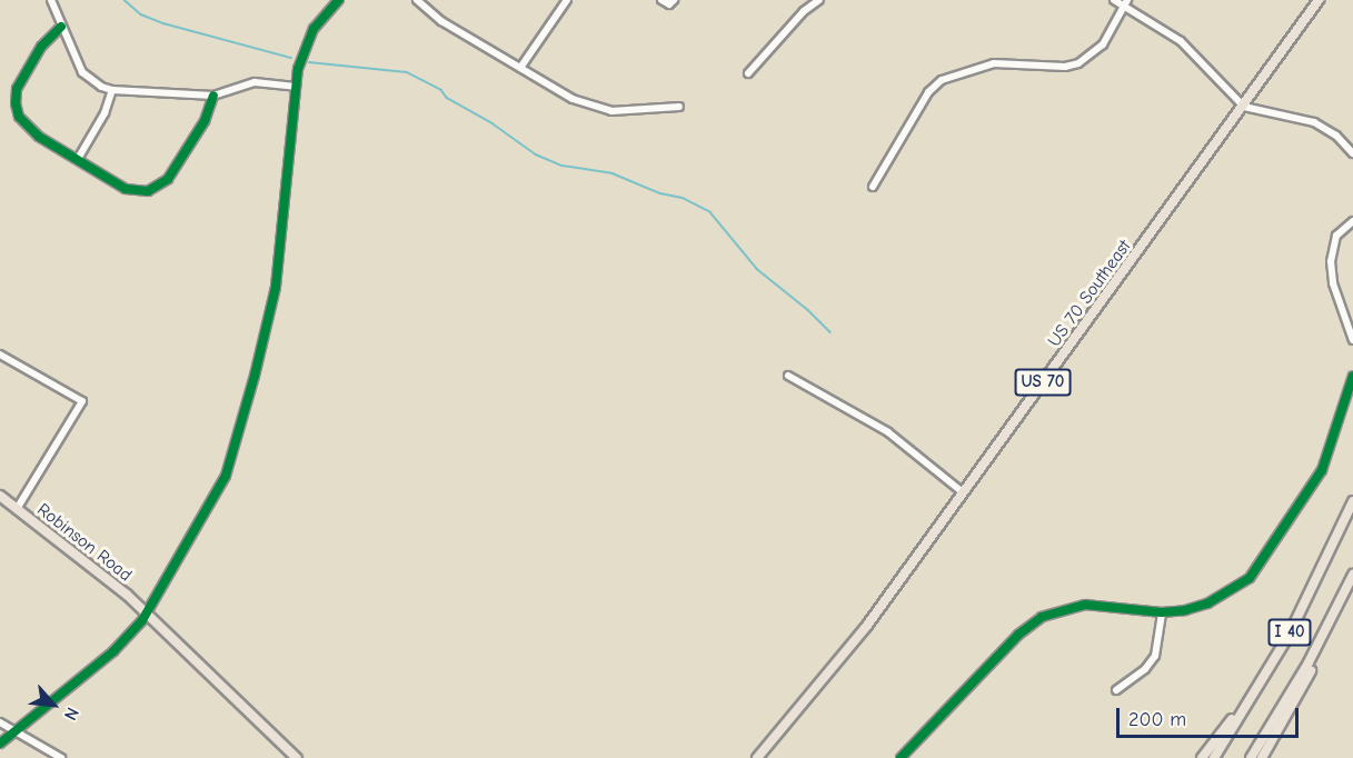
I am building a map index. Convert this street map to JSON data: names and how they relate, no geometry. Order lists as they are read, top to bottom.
{
  "streets": {
    "highway": ["I 40"],
    "main road": ["US 70 Southeast", "US 70", "Robinson Road"]
  },
  "scale_bar": "200 m",
  "north": "bottom right"
}
